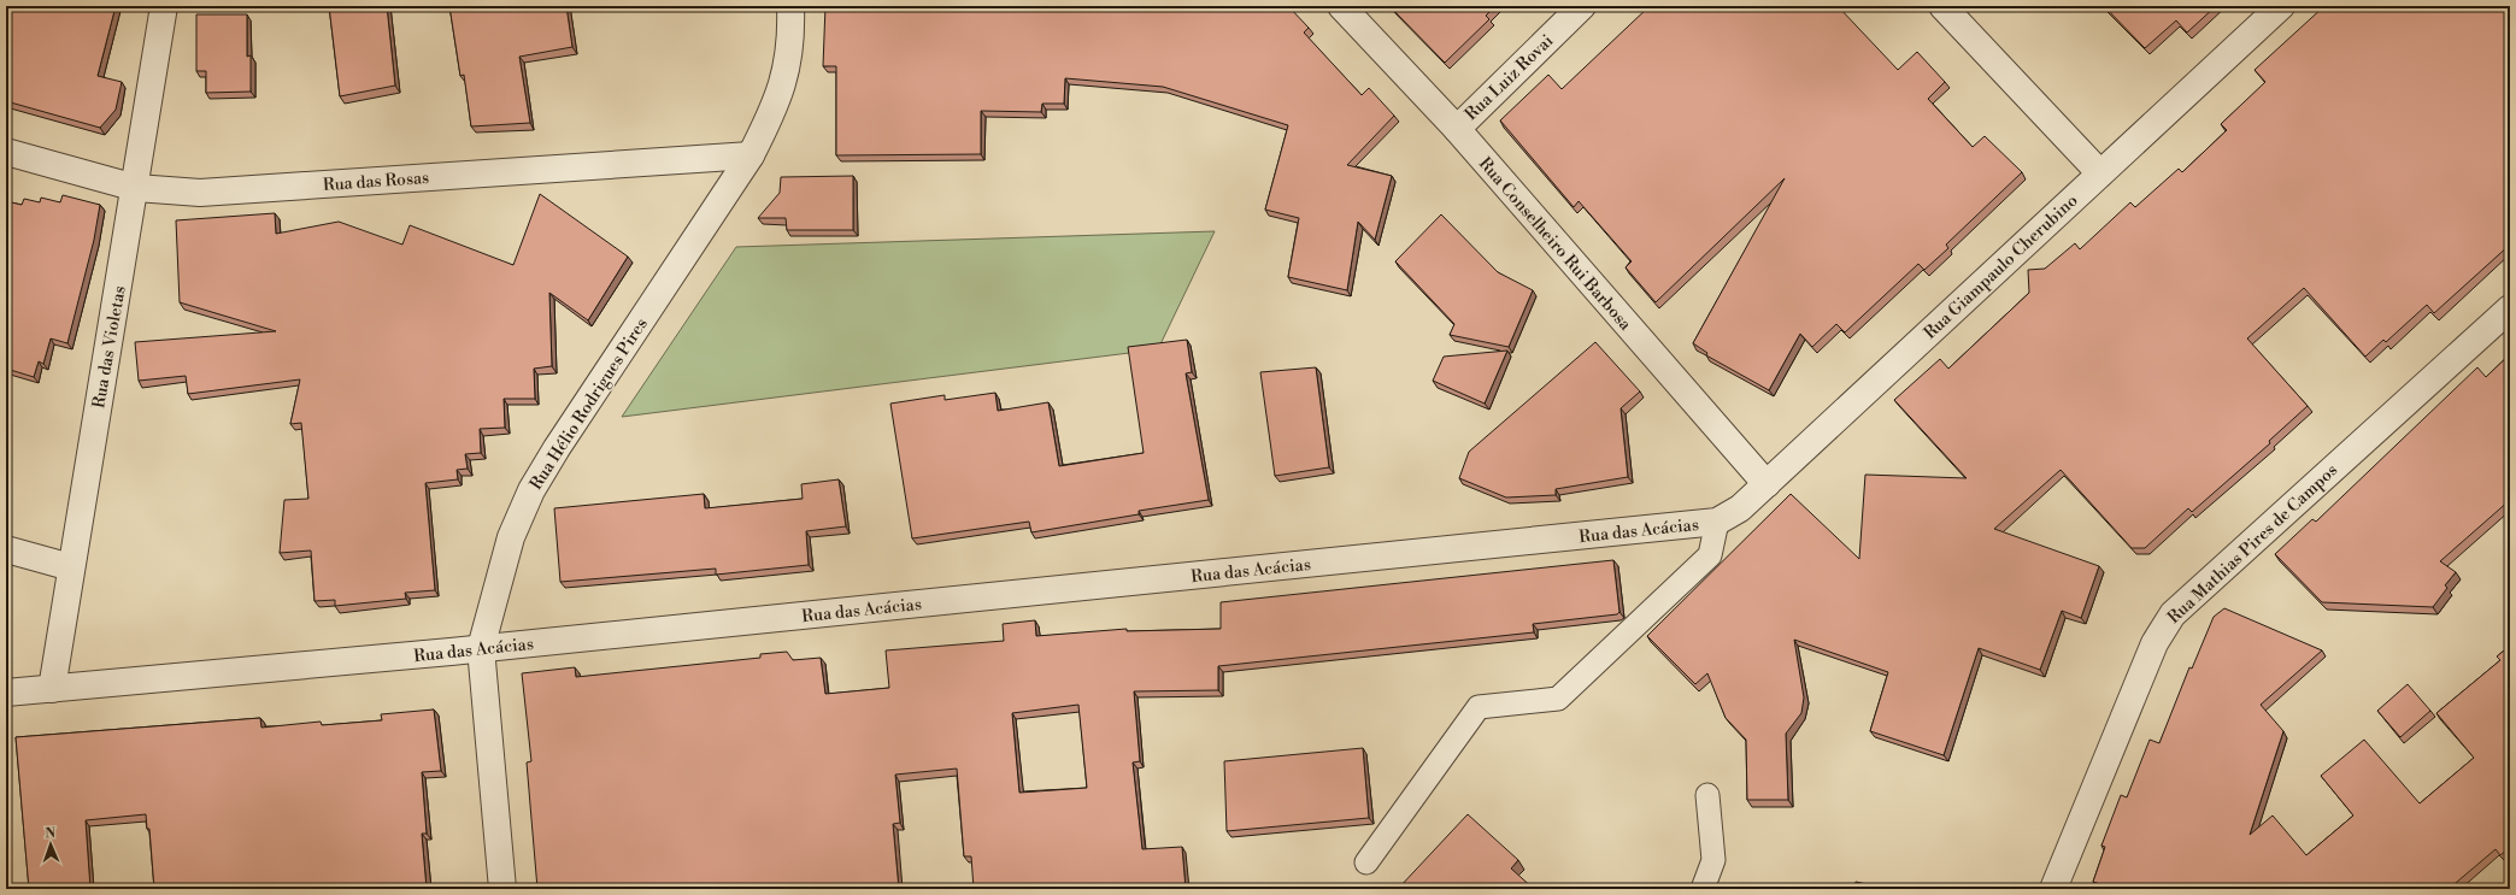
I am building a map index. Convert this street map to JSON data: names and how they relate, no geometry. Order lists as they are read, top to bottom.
{
  "streets": {
    "street": [
      "Rua Luiz Rovai",
      "Rua das Rosas",
      "Rua Conselheiro Rui Barbosa",
      "Rua Giampaulo Cherubino",
      "Rua das Violetas",
      "Rua Hélio Rodrigues Pires",
      "Rua das Acácias",
      "Rua Mathias Pires de Campos"
    ]
  },
  "crossings": [
    ["Rua Luiz Rovai", "Rua Conselheiro Rui Barbosa"],
    ["Rua das Rosas", "Rua das Violetas"],
    ["Rua das Rosas", "Rua Hélio Rodrigues Pires"],
    ["Rua Conselheiro Rui Barbosa", "Rua Giampaulo Cherubino"],
    ["Rua Giampaulo Cherubino", "Rua das Acácias"],
    ["Rua das Violetas", "Rua das Acácias"],
    ["Rua Hélio Rodrigues Pires", "Rua das Acácias"]
  ],
  "north": "top"
}
